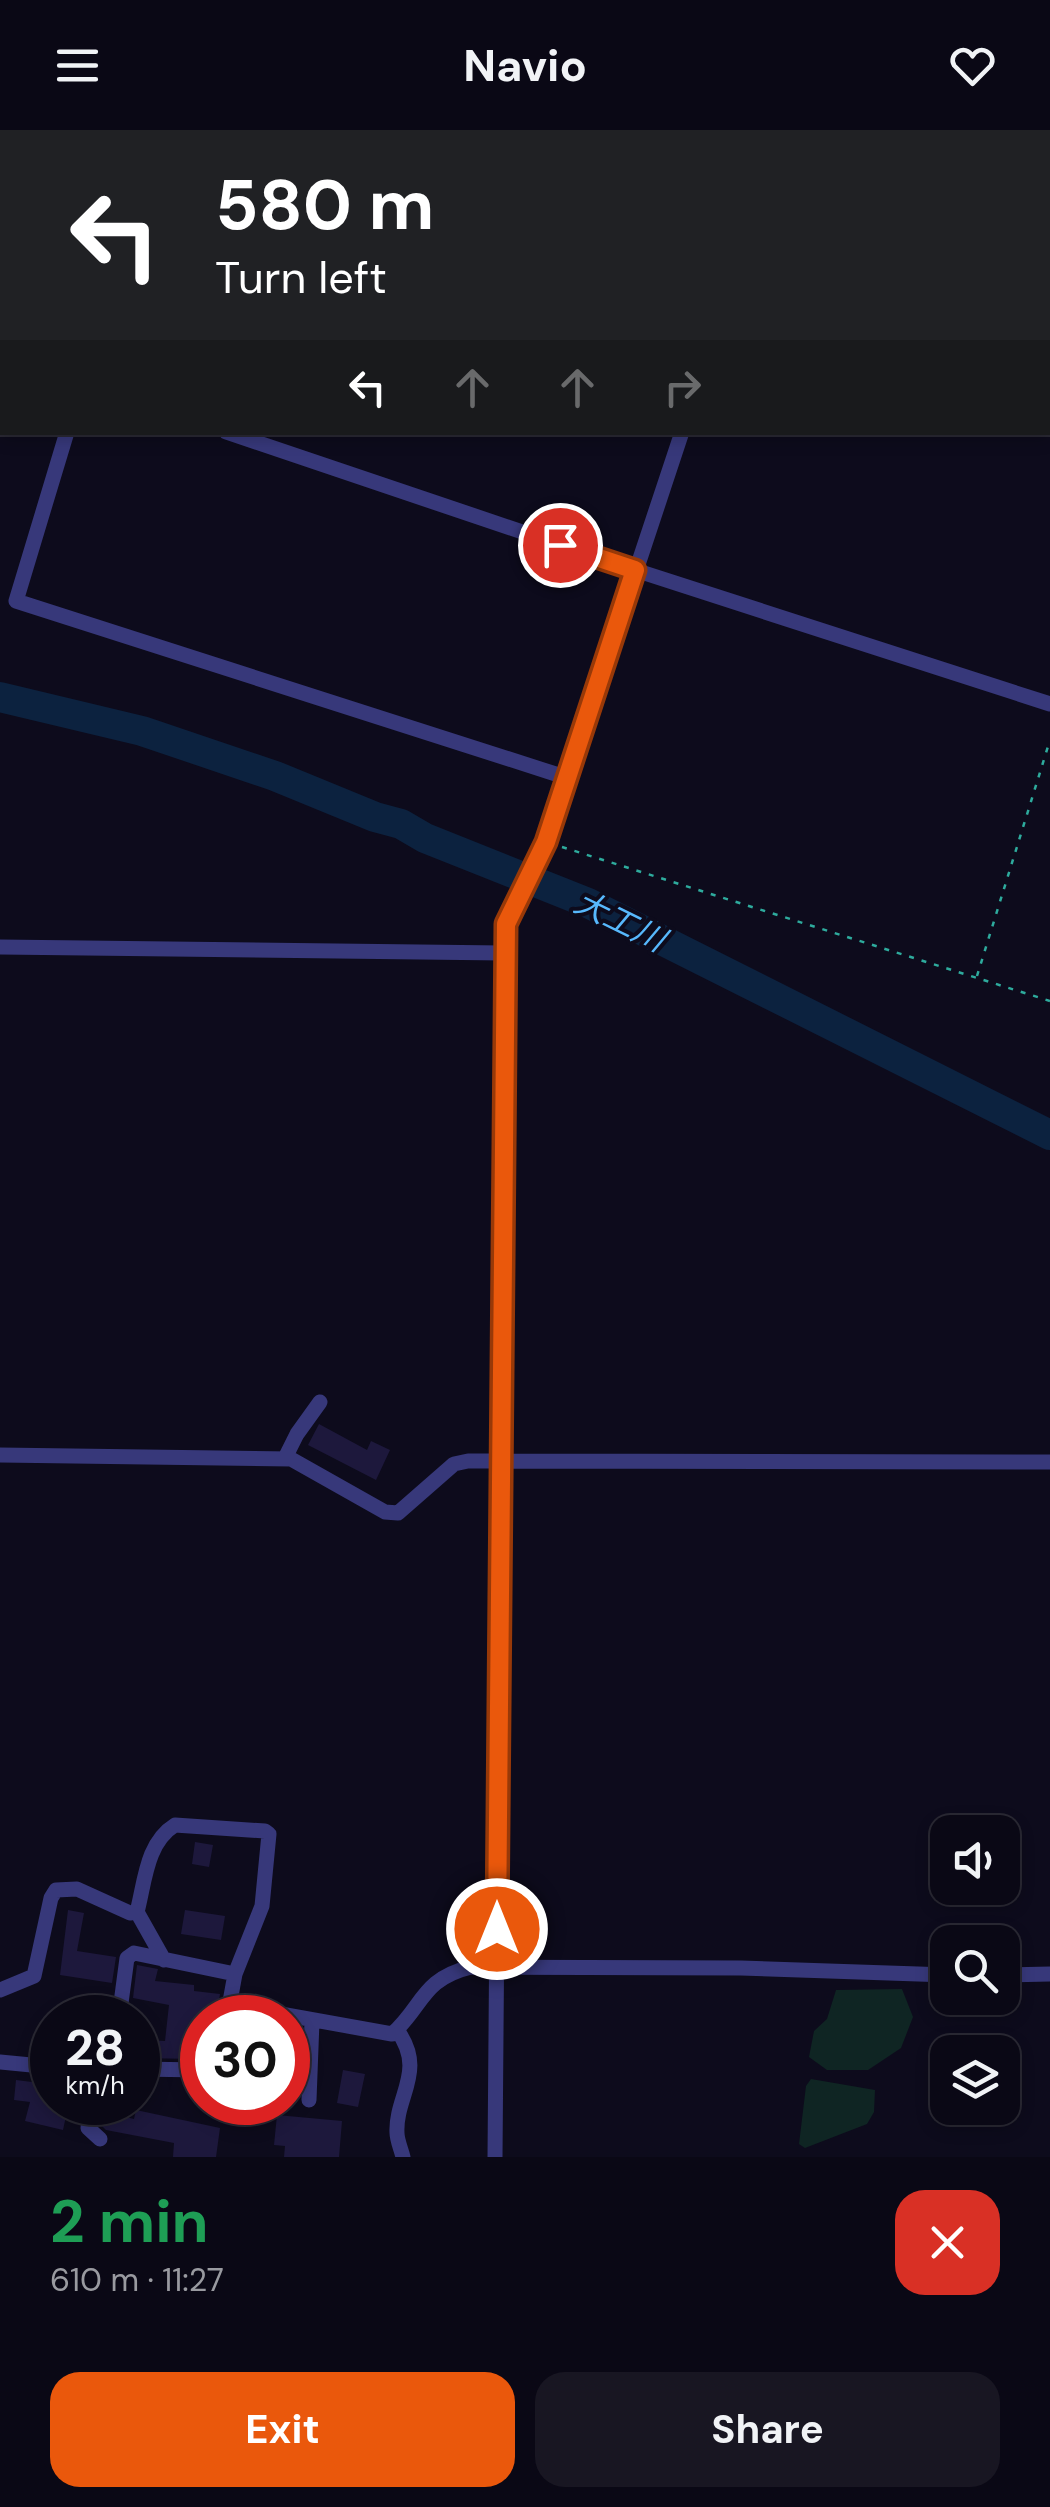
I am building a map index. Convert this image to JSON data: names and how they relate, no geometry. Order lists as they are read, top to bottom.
{
  "water": ["大工川"],
  "page": {
    "header": "Navio",
    "turn": ["580 m", "Turn left"],
    "speed": "28 km/h",
    "limit": "30",
    "heading": ["2 min", "610 m · 11:27"],
    "buttons": ["Exit", "Share"]
  }
}
